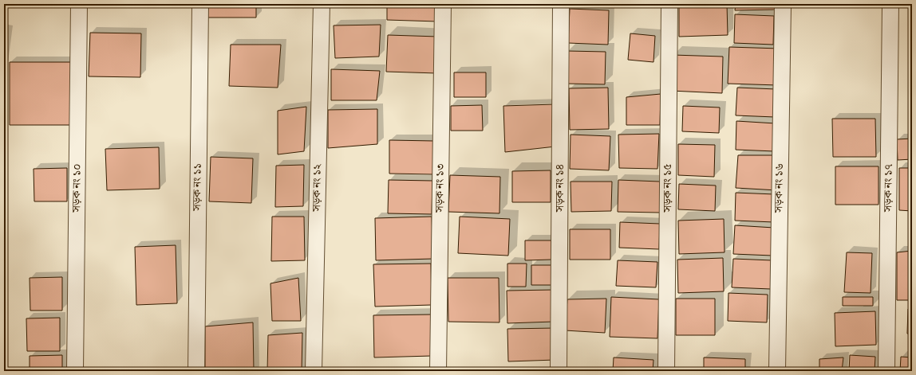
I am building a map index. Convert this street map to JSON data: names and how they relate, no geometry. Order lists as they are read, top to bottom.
{
  "streets": {
    "street": [
      "সড়ক নং ১১",
      "সড়ক নং ১০",
      "সড়ক নং ১২",
      "সড়ক নং ১৩",
      "সড়ক নং ১৪",
      "সড়ক নং ১৫",
      "সড়ক নং ১৬",
      "সড়ক নং ১৭"
    ]
  }
}
